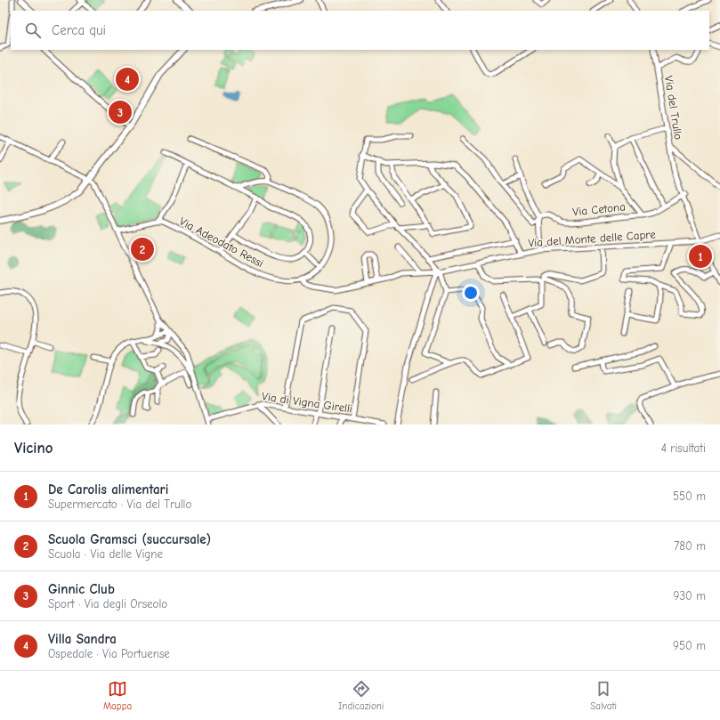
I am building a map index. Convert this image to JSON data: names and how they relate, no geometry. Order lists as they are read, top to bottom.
{
  "streets": {
    "street": [
      "Via del Trullo",
      "Via Cetona",
      "Via del Monte delle Capre",
      "Via Adeodato Ressi",
      "Via di Vigna Girelli"
    ]
  },
  "crossings": [
    ["Via del Trullo", "Via Cetona"],
    ["Via del Trullo", "Via del Monte delle Capre"],
    ["Via del Monte delle Capre", "Via Adeodato Ressi"]
  ],
  "page": {
    "search": "Cerca qui",
    "pins": [
      "4",
      "3",
      "2",
      "1"
    ],
    "heading": ["Vicino", "4 risultati"],
    "list": [
      {
        "mark": "1",
        "name": "De Carolis alimentari",
        "note": "Supermercato · Via del Trullo",
        "value": "550 m"
      },
      {
        "mark": "2",
        "name": "Scuola Gramsci (succursale)",
        "note": "Scuola · Via delle Vigne",
        "value": "780 m"
      },
      {
        "mark": "3",
        "name": "Ginnic Club",
        "note": "Sport · Via degli Orseolo",
        "value": "930 m"
      },
      {
        "mark": "4",
        "name": "Villa Sandra",
        "note": "Ospedale · Via Portuense",
        "value": "950 m"
      }
    ],
    "nav": ["Mappa", "Indicazioni", "Salvati"]
  }
}
